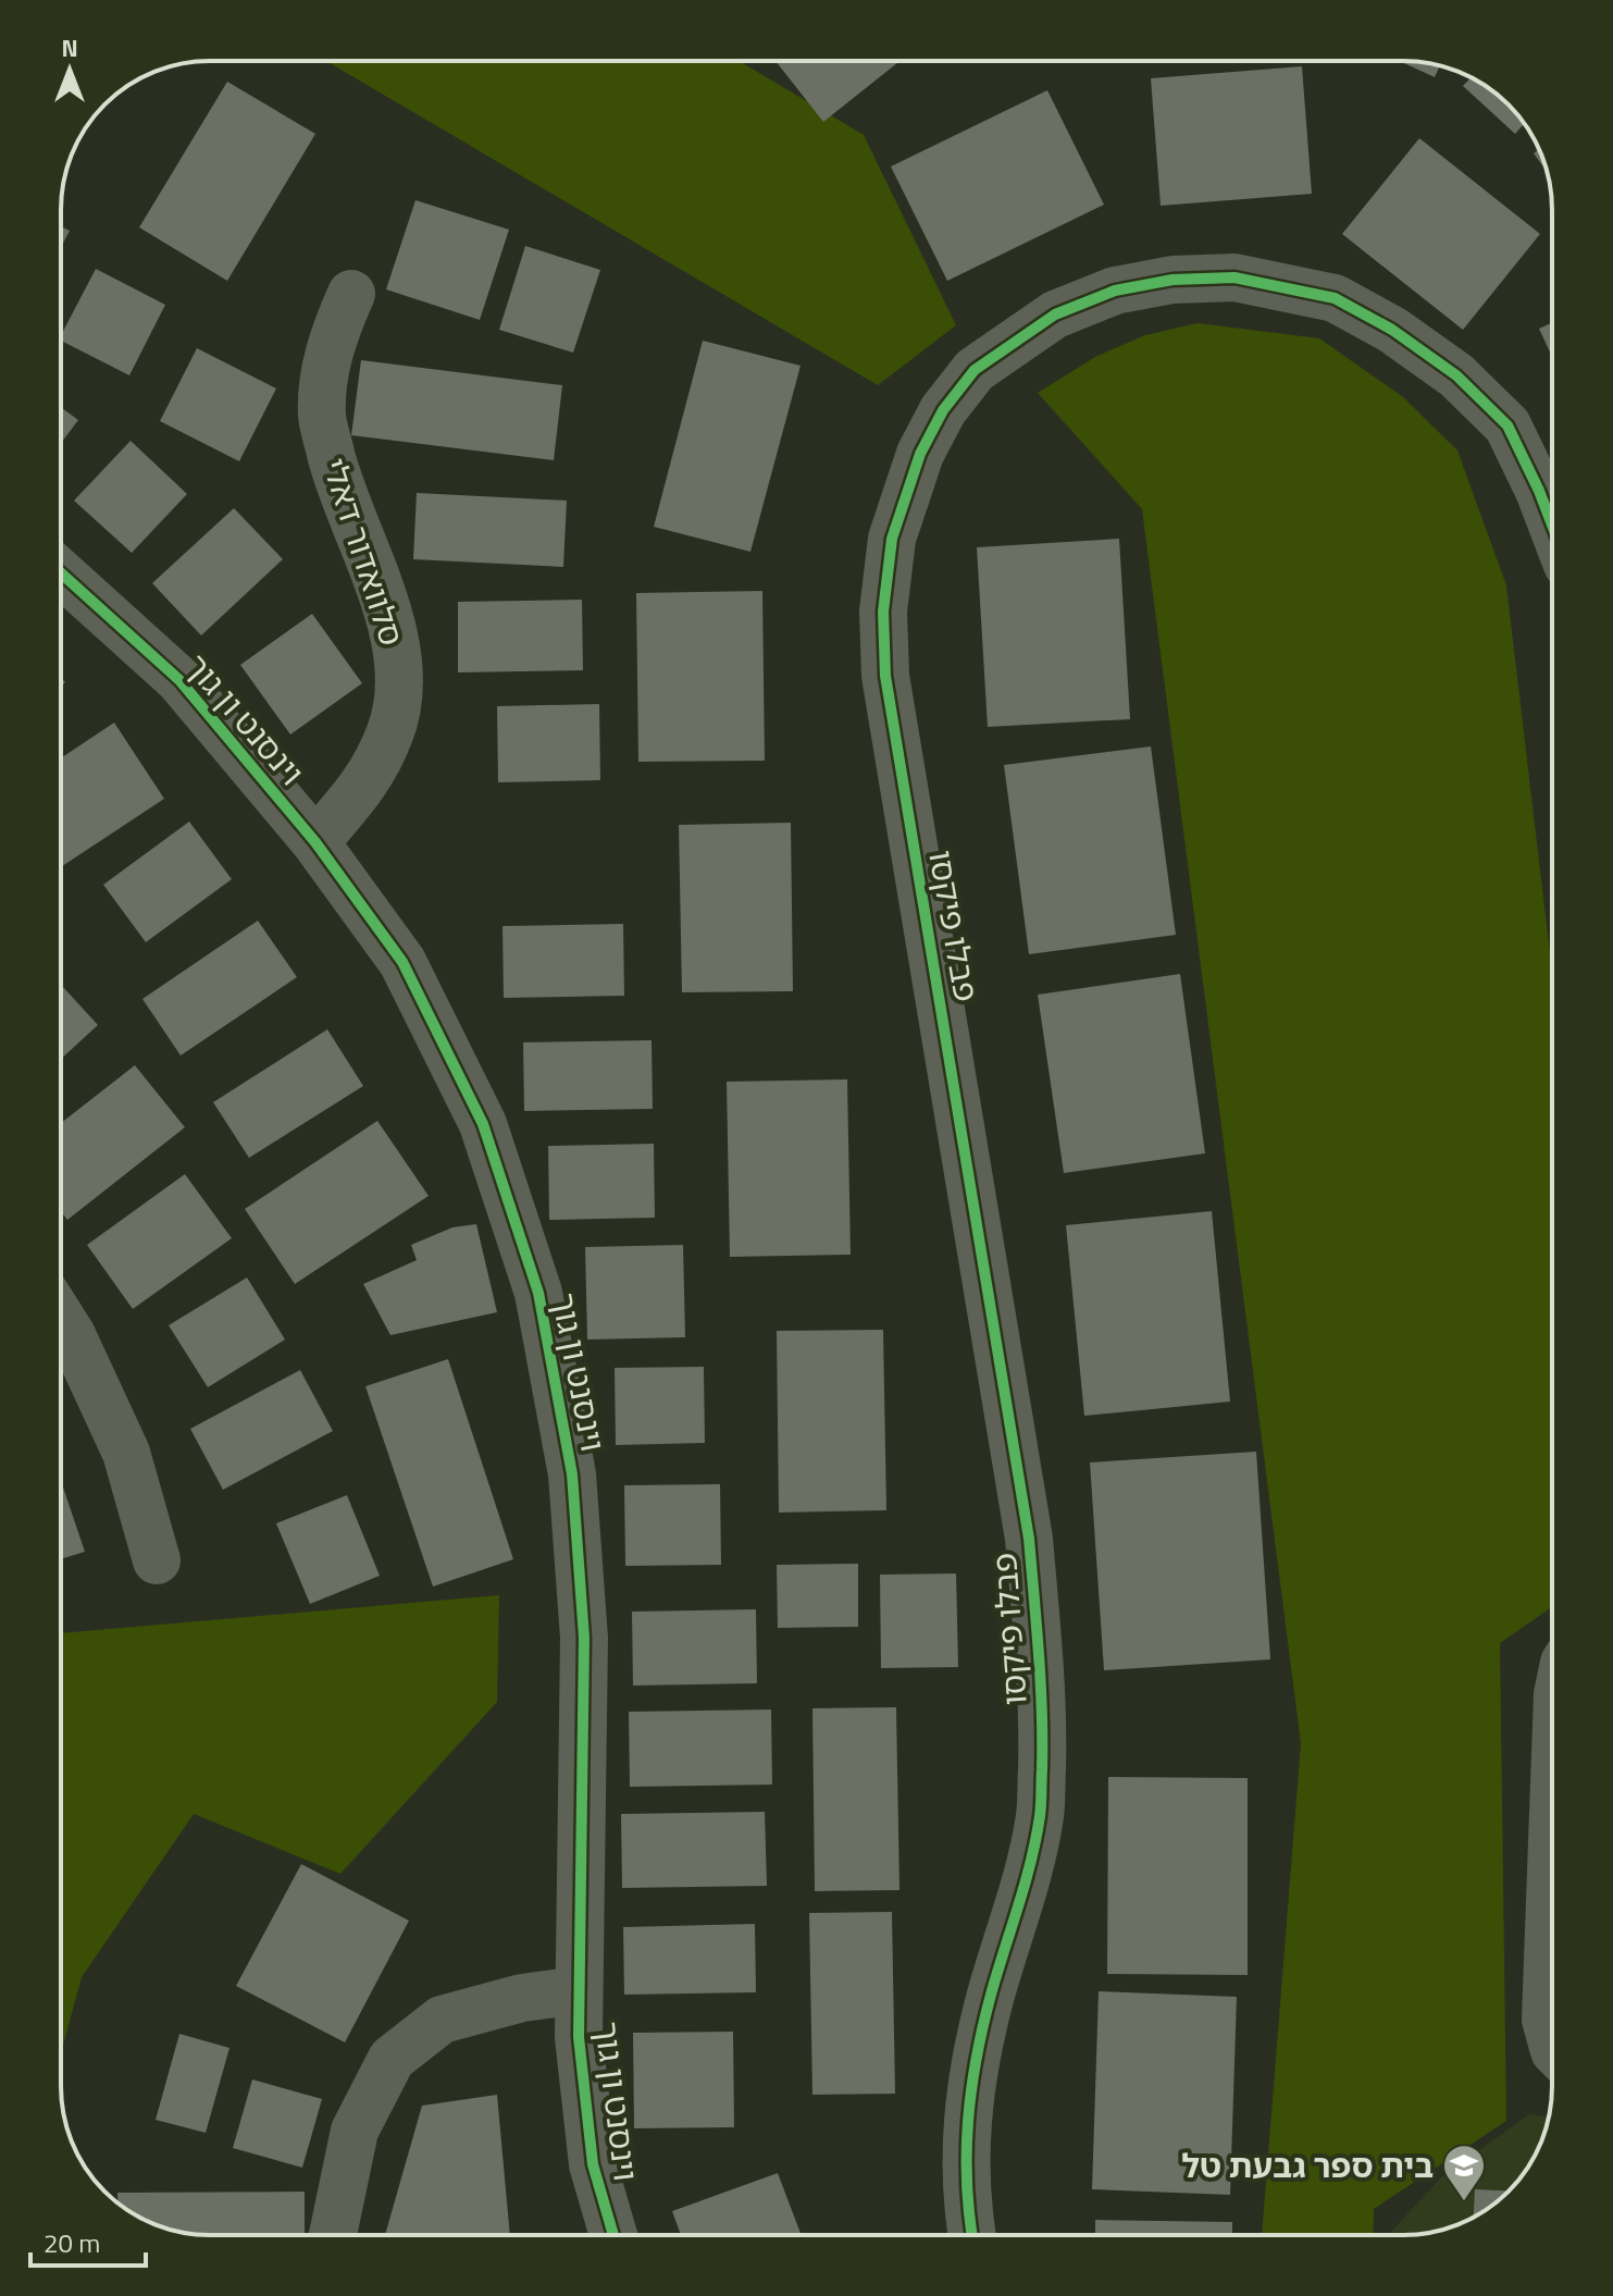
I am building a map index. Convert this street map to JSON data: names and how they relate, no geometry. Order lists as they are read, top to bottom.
{
  "streets": {
    "street": ["סלוואדור דאלי", "וינסנט ון גוך", "פבלו פיקסו"]
  },
  "crossings": [
    ["סלוואדור דאלי", "וינסנט ון גוך"]
  ],
  "places": {
    "school or university": ["בית ספר גבעת טל"]
  },
  "scale_bar": "20 m",
  "north": "top"
}
